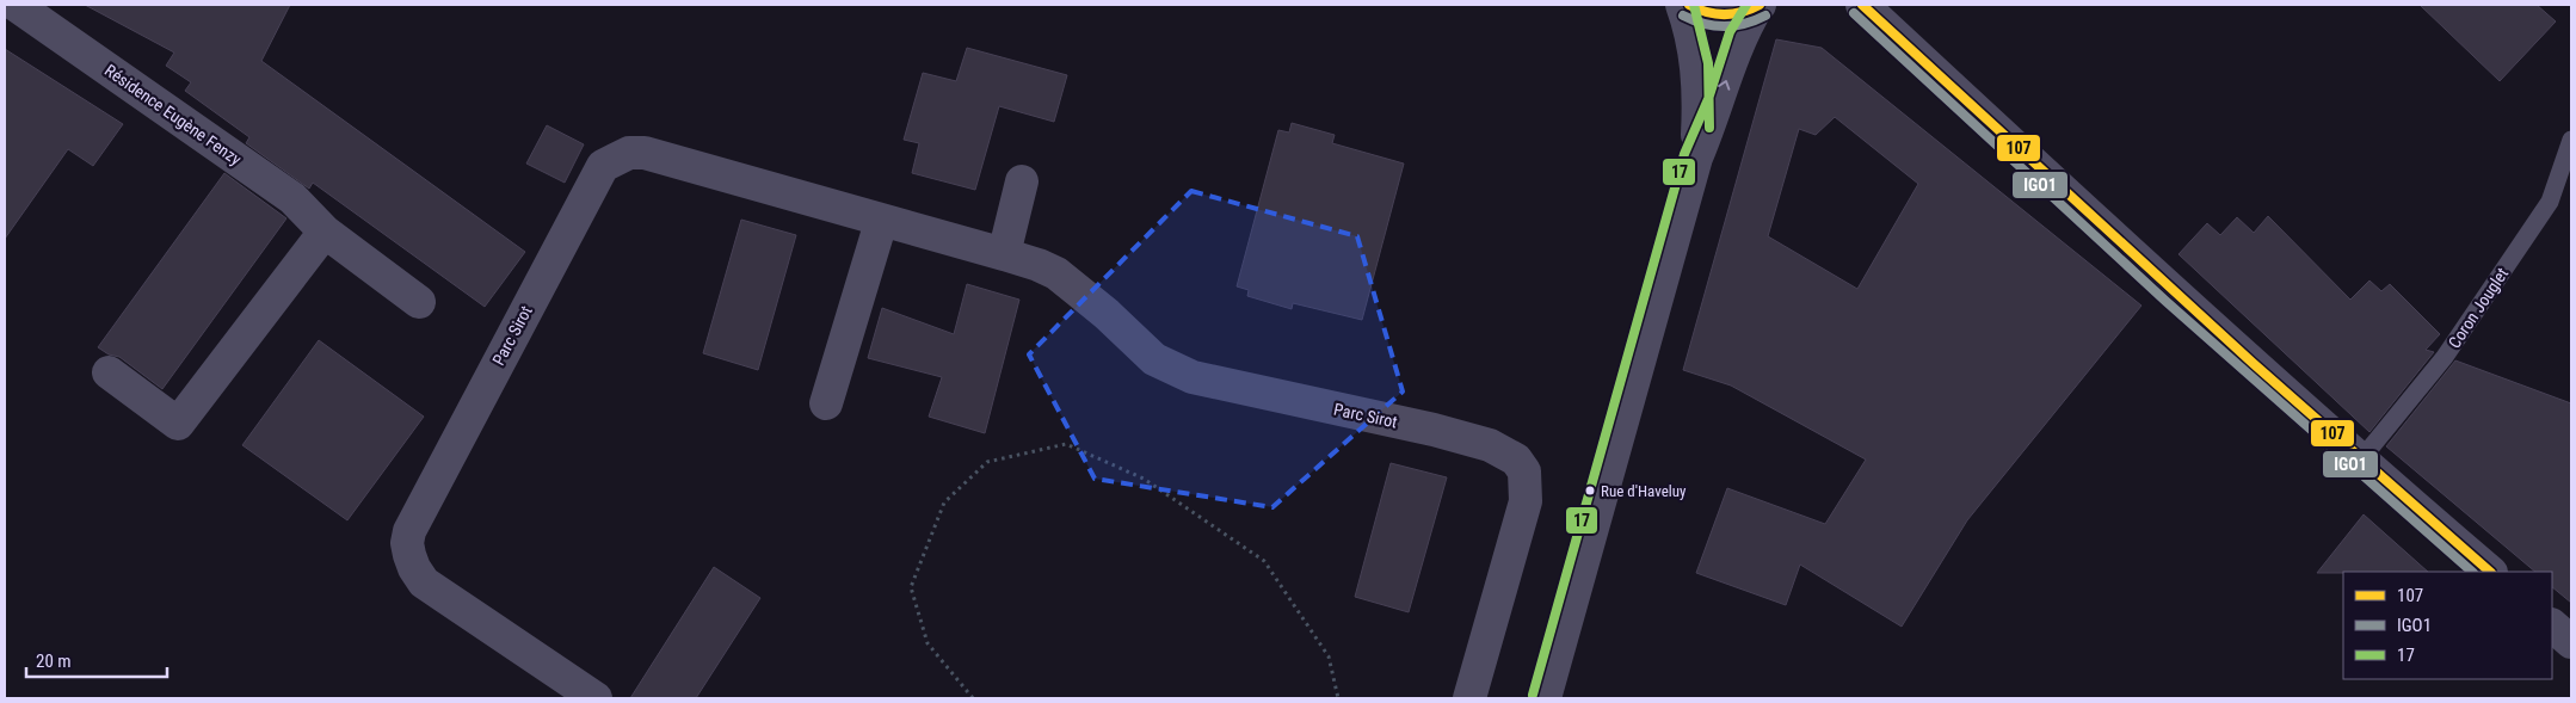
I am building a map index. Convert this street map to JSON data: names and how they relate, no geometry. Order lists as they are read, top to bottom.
{
  "streets": {
    "street": ["Résidence Eugène Fenzy", "Parc Sirot"],
    "lane": ["Coron Jouglet"]
  },
  "places": ["Rue d'Haveluy"],
  "lines": ["transit line 107", "transit line 17", "transit line IGO1"],
  "legend": ["107", "IGO1", "17"],
  "scale_bar": "20 m"
}
